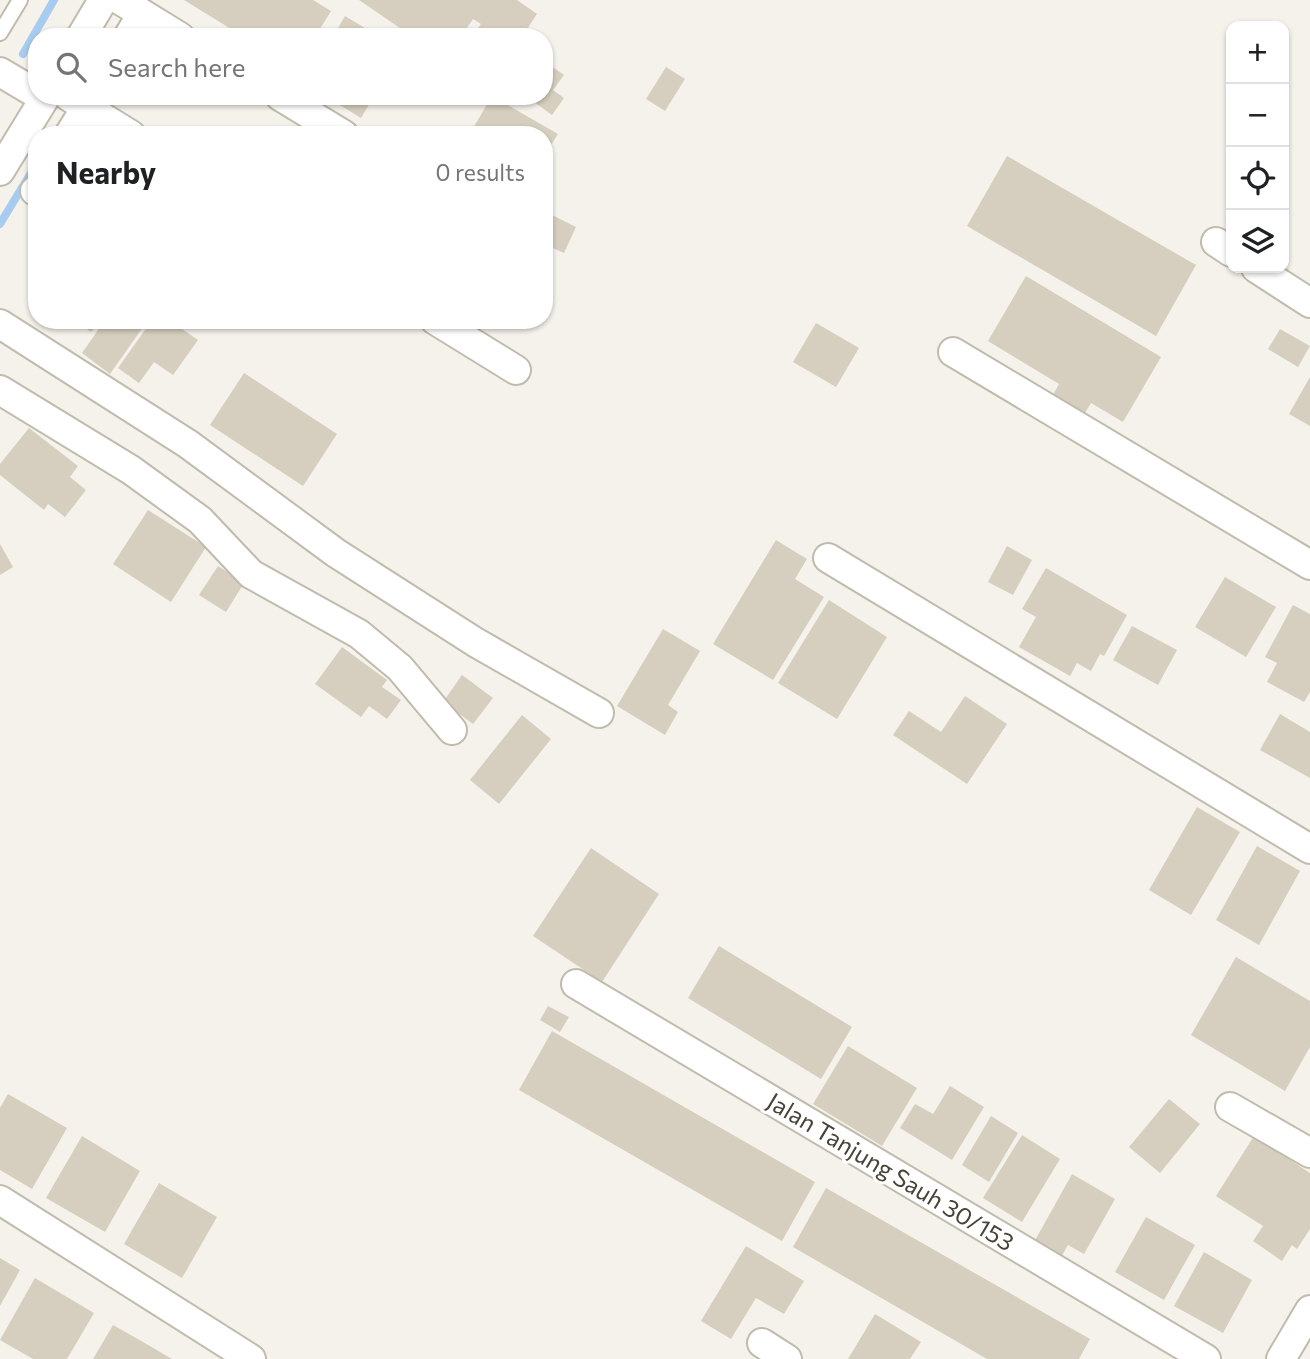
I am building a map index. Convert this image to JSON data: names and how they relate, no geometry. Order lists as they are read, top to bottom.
{
  "streets": {
    "street": ["Jalan Tanjung Sauh 30/153"]
  },
  "page": {
    "map_buttons": ["+", "−"],
    "search": "Search here",
    "heading": ["Nearby", "0 results"]
  }
}
